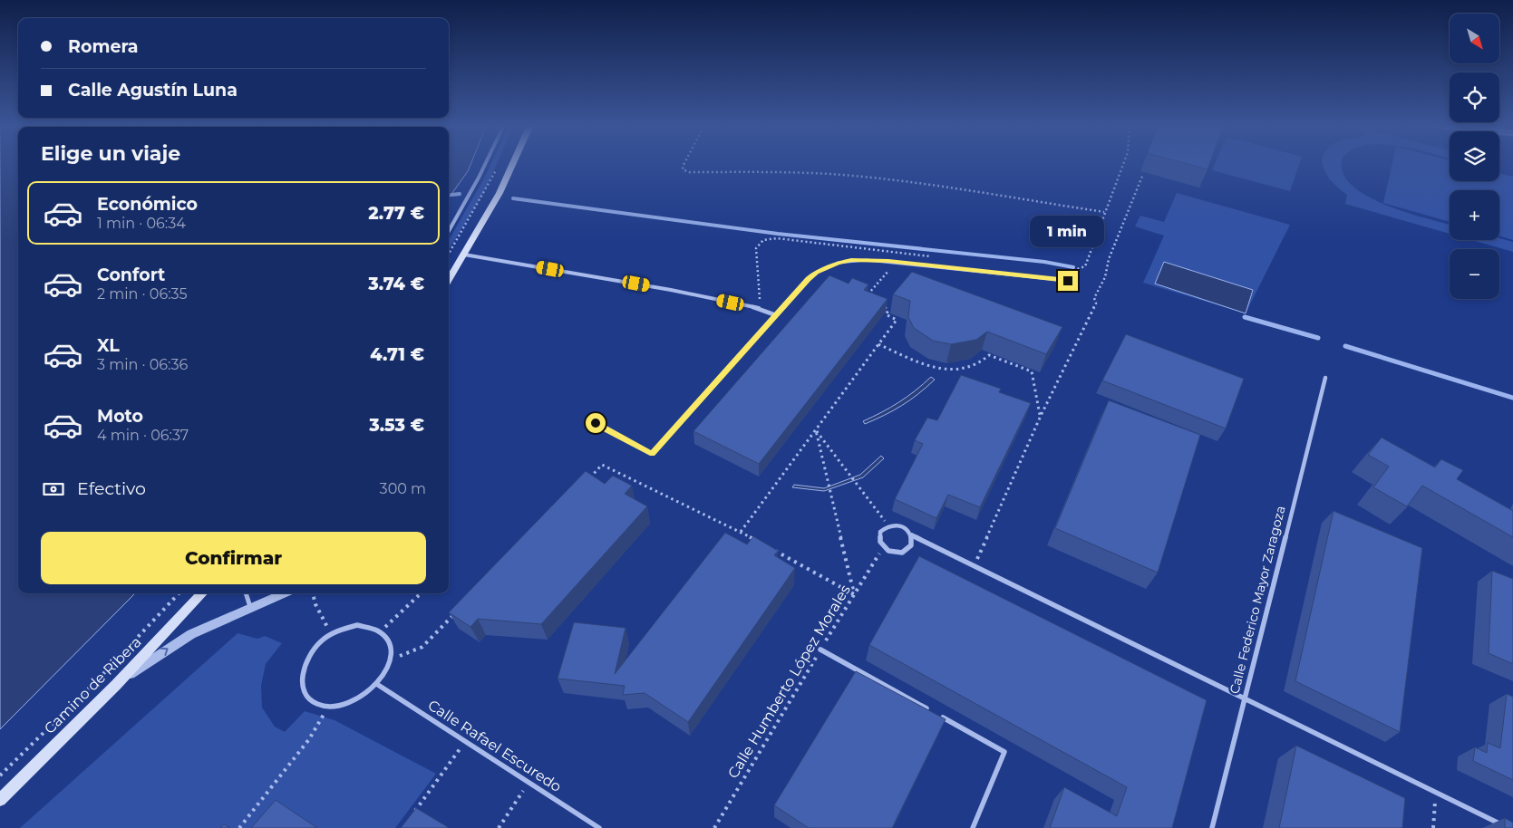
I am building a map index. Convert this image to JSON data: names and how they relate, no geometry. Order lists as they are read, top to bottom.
{
  "streets": {
    "main road": ["Camino de Ribera"],
    "street": ["Calle Federico Mayor Zaragoza", "Calle Rafael Escuredo"],
    "path": ["Calle Humberto López Morales"]
  },
  "north": "bottom right",
  "page": {
    "map_buttons": ["+", "−"],
    "banner": ["Romera", "Calle Agustín Luna"],
    "heading": "Elige un viaje",
    "list": [
      {
        "name": "Económico",
        "note": "1 min · 06:34",
        "value": "2.77 €"
      },
      {
        "name": "Confort",
        "note": "2 min · 06:35",
        "value": "3.74 €"
      },
      {
        "name": "XL",
        "note": "3 min · 06:36",
        "value": "4.71 €"
      },
      {
        "name": "Moto",
        "note": "4 min · 06:37",
        "value": "3.53 €"
      }
    ],
    "bubble": "1 min",
    "pay": ["Efectivo", "300 m"],
    "buttons": "Confirmar"
  }
}
